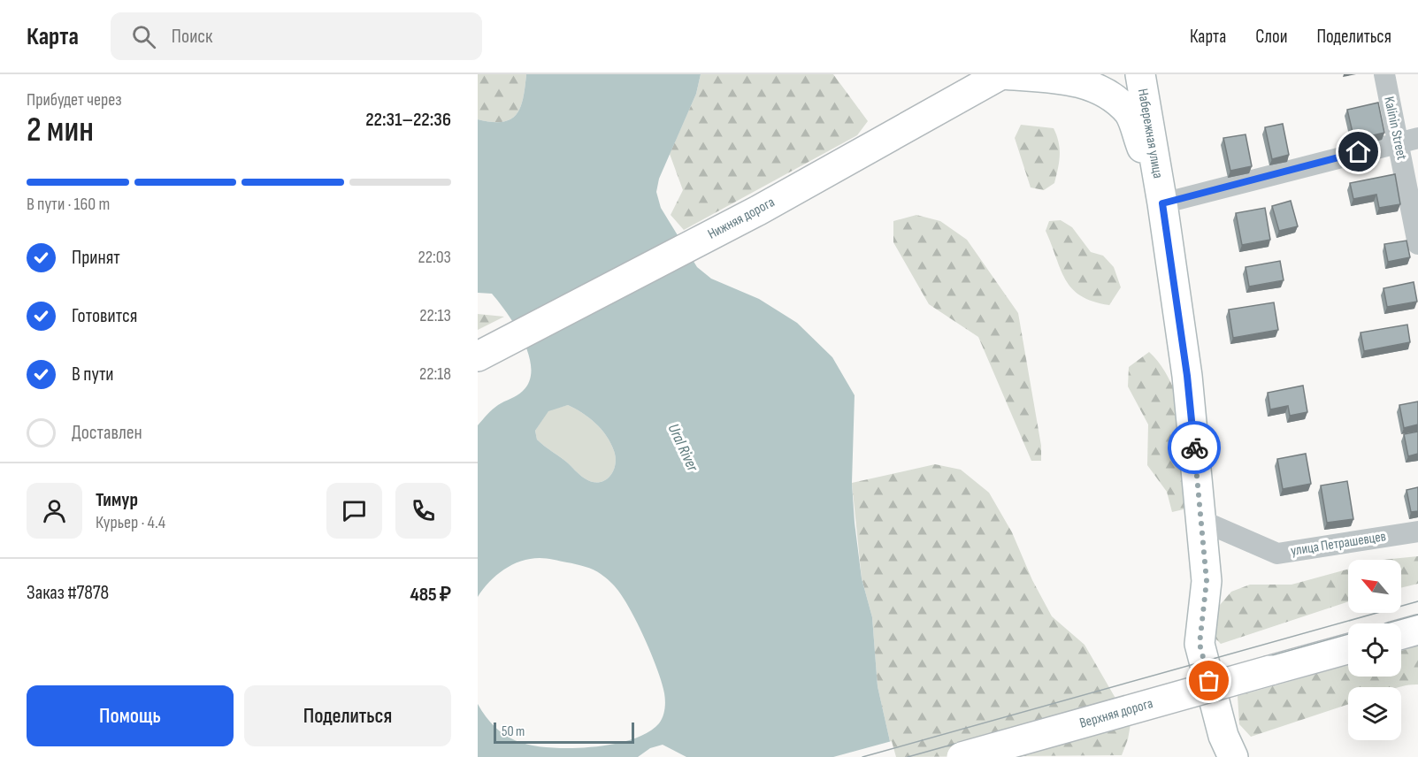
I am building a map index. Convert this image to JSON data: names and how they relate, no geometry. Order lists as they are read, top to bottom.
{
  "streets": {
    "main road": ["Набережная улица", "Нижняя дорога", "Верхняя дорога"],
    "street": ["Kalinin Street", "улица Петрашевцев"]
  },
  "crossings": [
    ["Набережная улица", "улица Петрашевцев"]
  ],
  "water": ["Ural River"],
  "scale_bar": "50 m",
  "north": "top left",
  "page": {
    "header": "Карта",
    "search": "Поиск",
    "nav": ["Карта", "Слои", "Поделиться"],
    "heading": ["2 мин", "Прибудет через", "22:31–22:36"],
    "panel": [
      "Тимур",
      "Курьер · 4.4",
      "Заказ #7878",
      "485 ₽"
    ],
    "bar": "В пути · 160 m",
    "list": [
      ["Принят", "22:03"],
      ["Готовится", "22:13"],
      ["В пути", "22:18"],
      "Доставлен"
    ],
    "buttons": ["Помощь", "Поделиться"],
    "scale": "50 m"
  }
}
